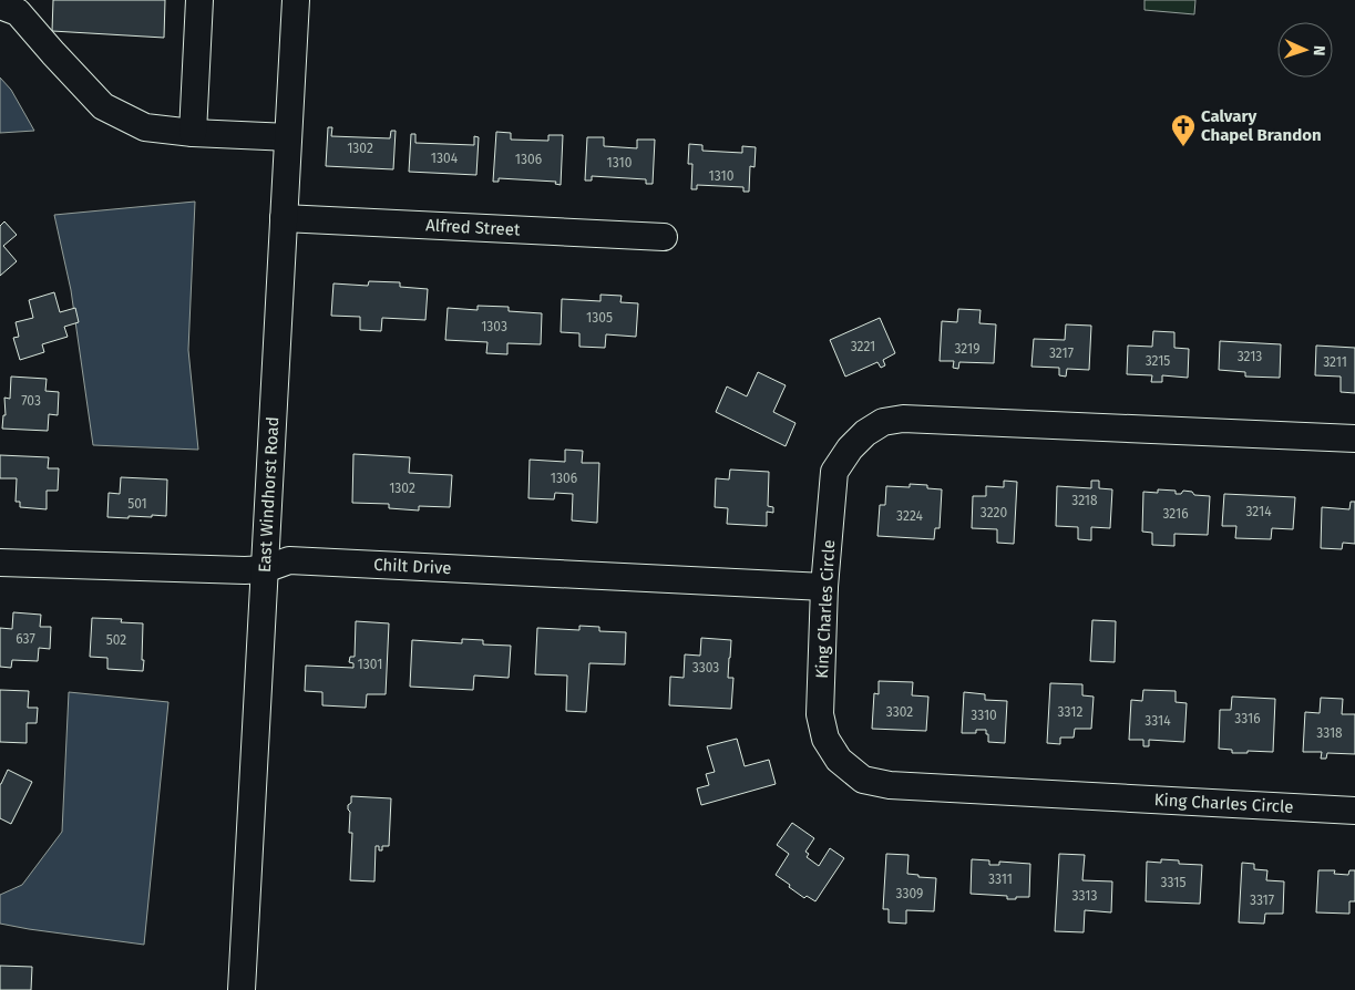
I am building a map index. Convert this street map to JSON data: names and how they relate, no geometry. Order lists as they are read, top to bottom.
{
  "streets": {
    "street": [
      "Alfred Street",
      "East Windhorst Road",
      "Chilt Drive",
      "King Charles Circle"
    ]
  },
  "crossings": [
    ["Alfred Street", "East Windhorst Road"],
    ["East Windhorst Road", "Chilt Drive"],
    ["Chilt Drive", "King Charles Circle"]
  ],
  "places": {
    "church": ["Calvary Chapel Brandon"]
  },
  "house_numbers": [
    "1302",
    "1304",
    "1306",
    "1310",
    "1310",
    "1305",
    "1303",
    "3221",
    "3219",
    "3217",
    "3213",
    "3215",
    "3211",
    "703",
    "1306",
    "1302",
    "3218",
    "501",
    "3214",
    "3220",
    "3216",
    "3224",
    "637",
    "502",
    "1301",
    "3303",
    "3302",
    "3312",
    "3310",
    "3316",
    "3314",
    "3318",
    "3311",
    "3315",
    "3309",
    "3313",
    "3317"
  ],
  "north": "right"
}
